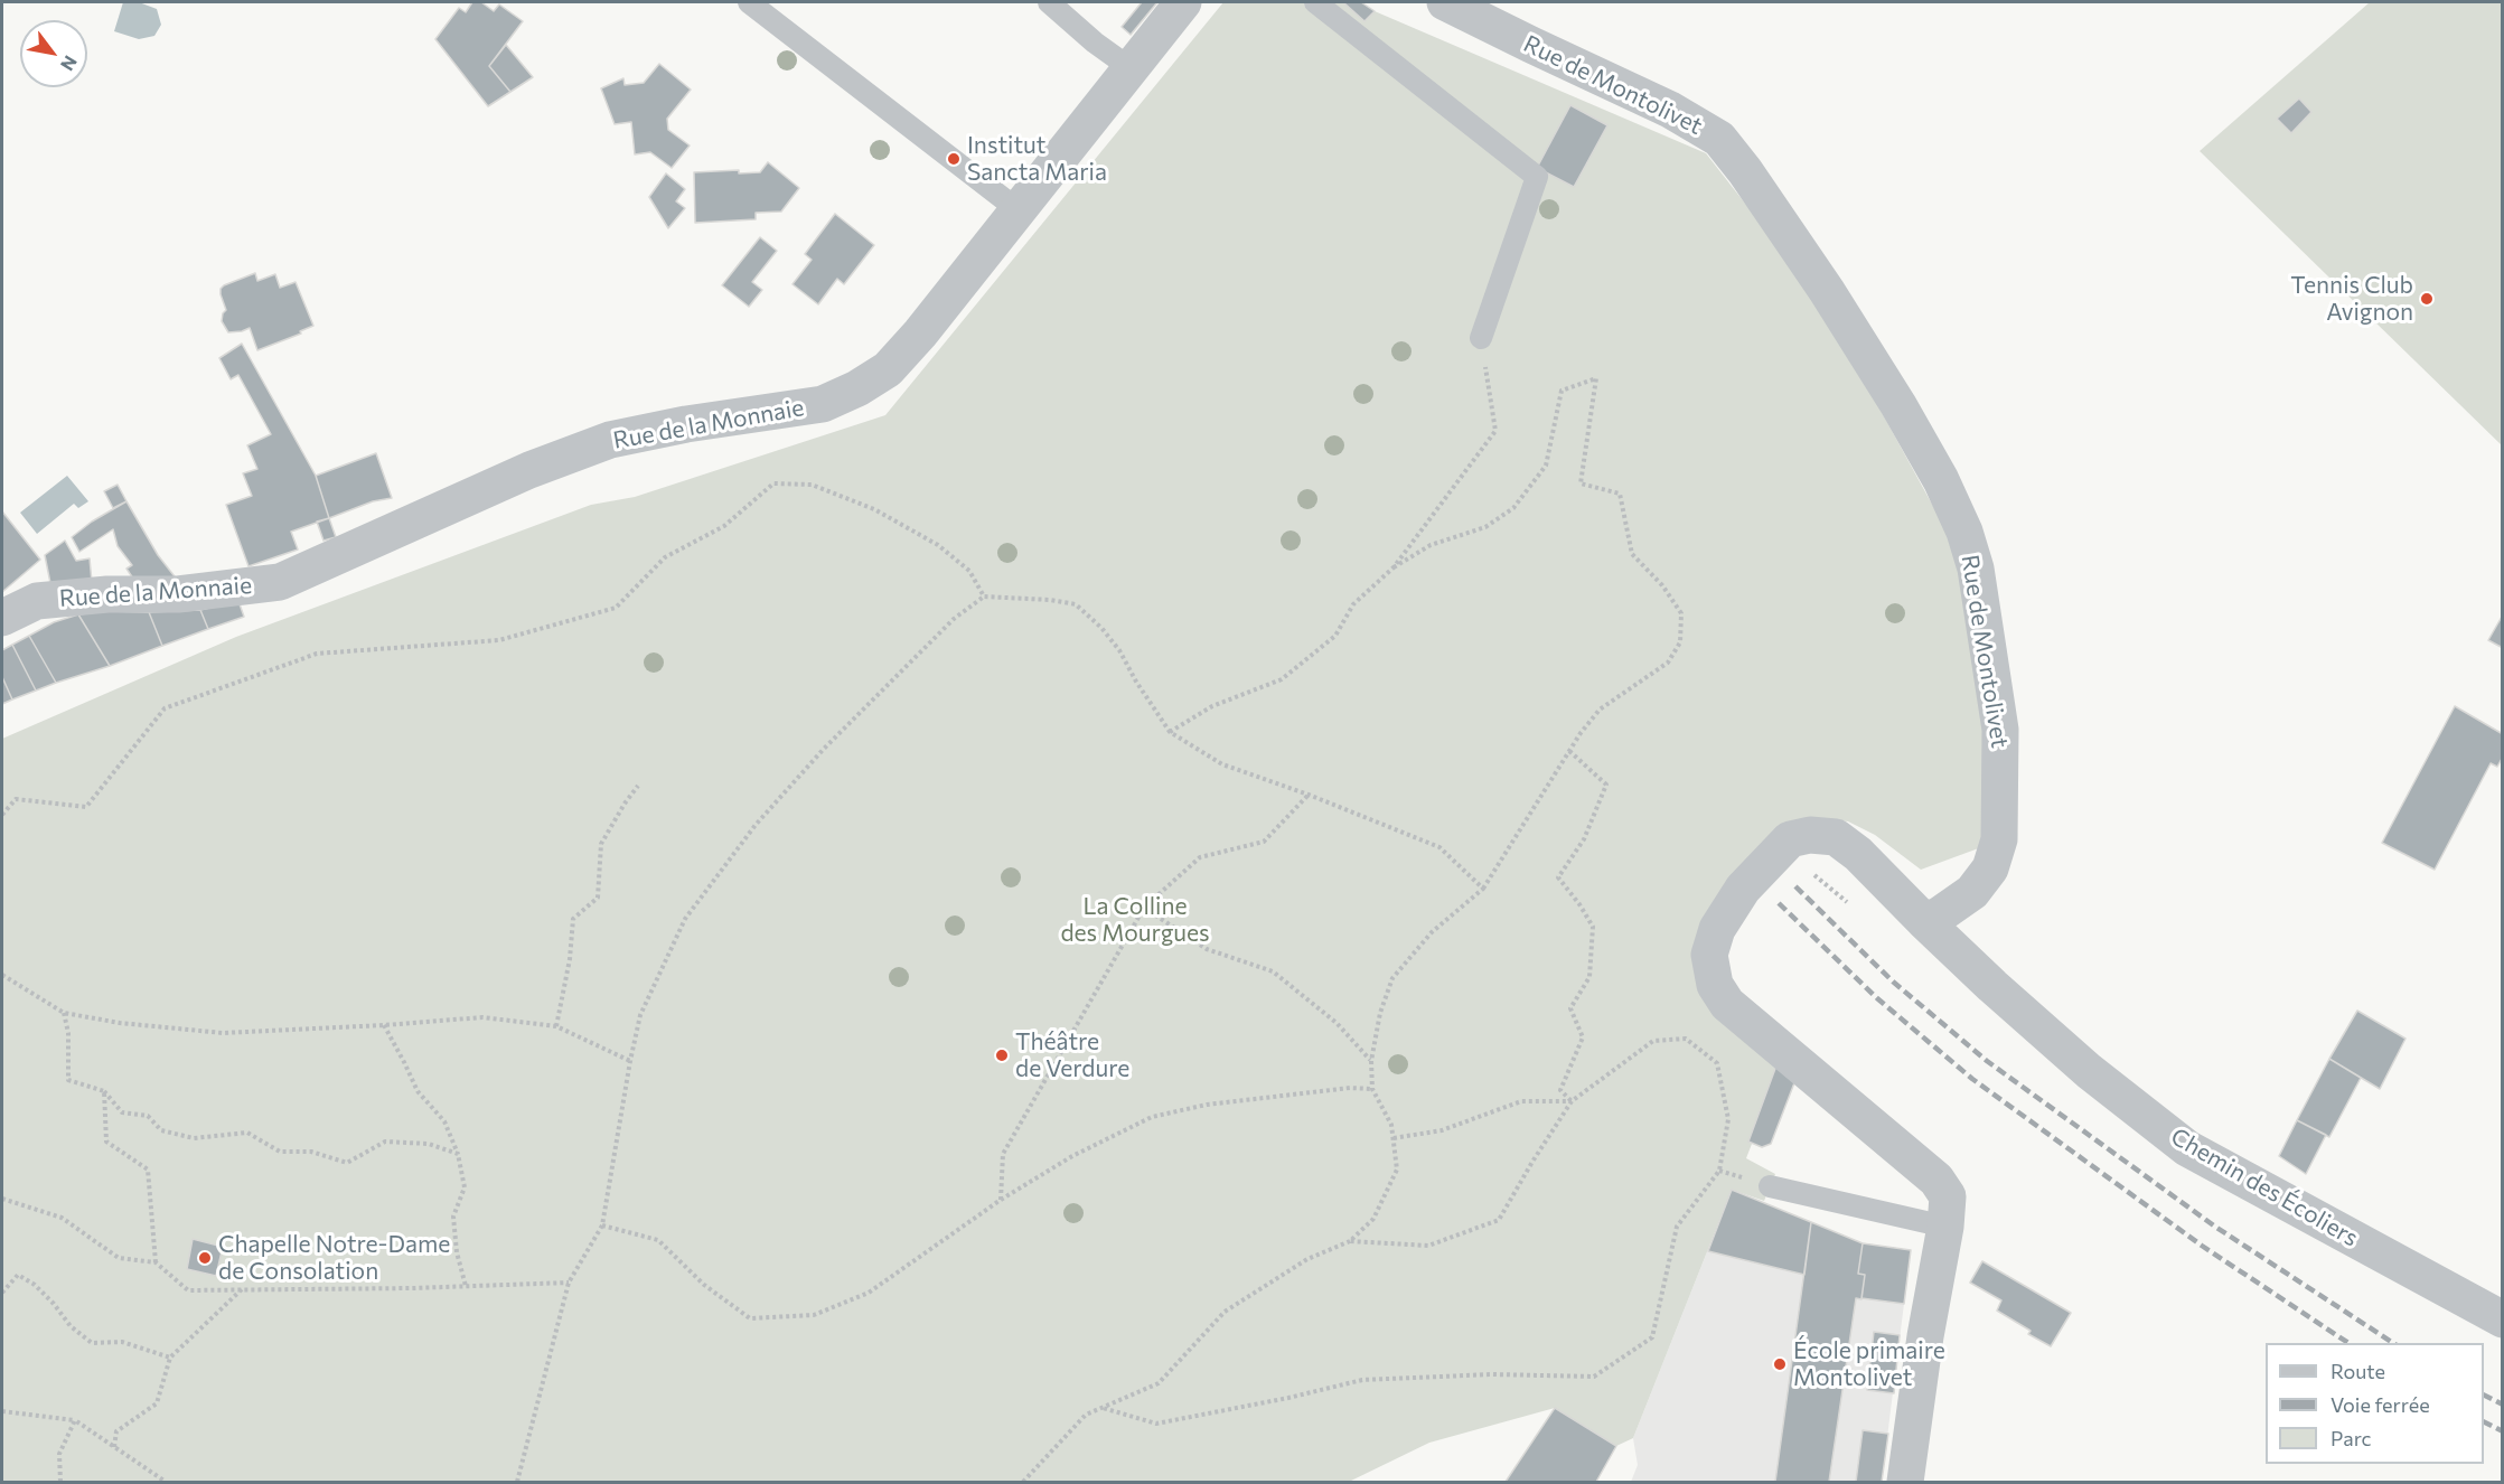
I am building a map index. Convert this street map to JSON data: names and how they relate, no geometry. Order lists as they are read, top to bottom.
{
  "streets": {
    "street": ["Rue de Montolivet", "Rue de la Monnaie", "Chemin des Écoliers"]
  },
  "crossings": [
    ["Rue de Montolivet", "Chemin des Écoliers"]
  ],
  "parks": ["La Colline des Mourgues"],
  "places": [
    "Institut Sancta Maria",
    "Tennis Club Avignon",
    "Théâtre de Verdure",
    "Chapelle Notre-Dame de Consolation",
    "École primaire Montolivet"
  ],
  "legend": ["Route", "Voie ferrée", "Parc"],
  "north": "bottom right"
}
